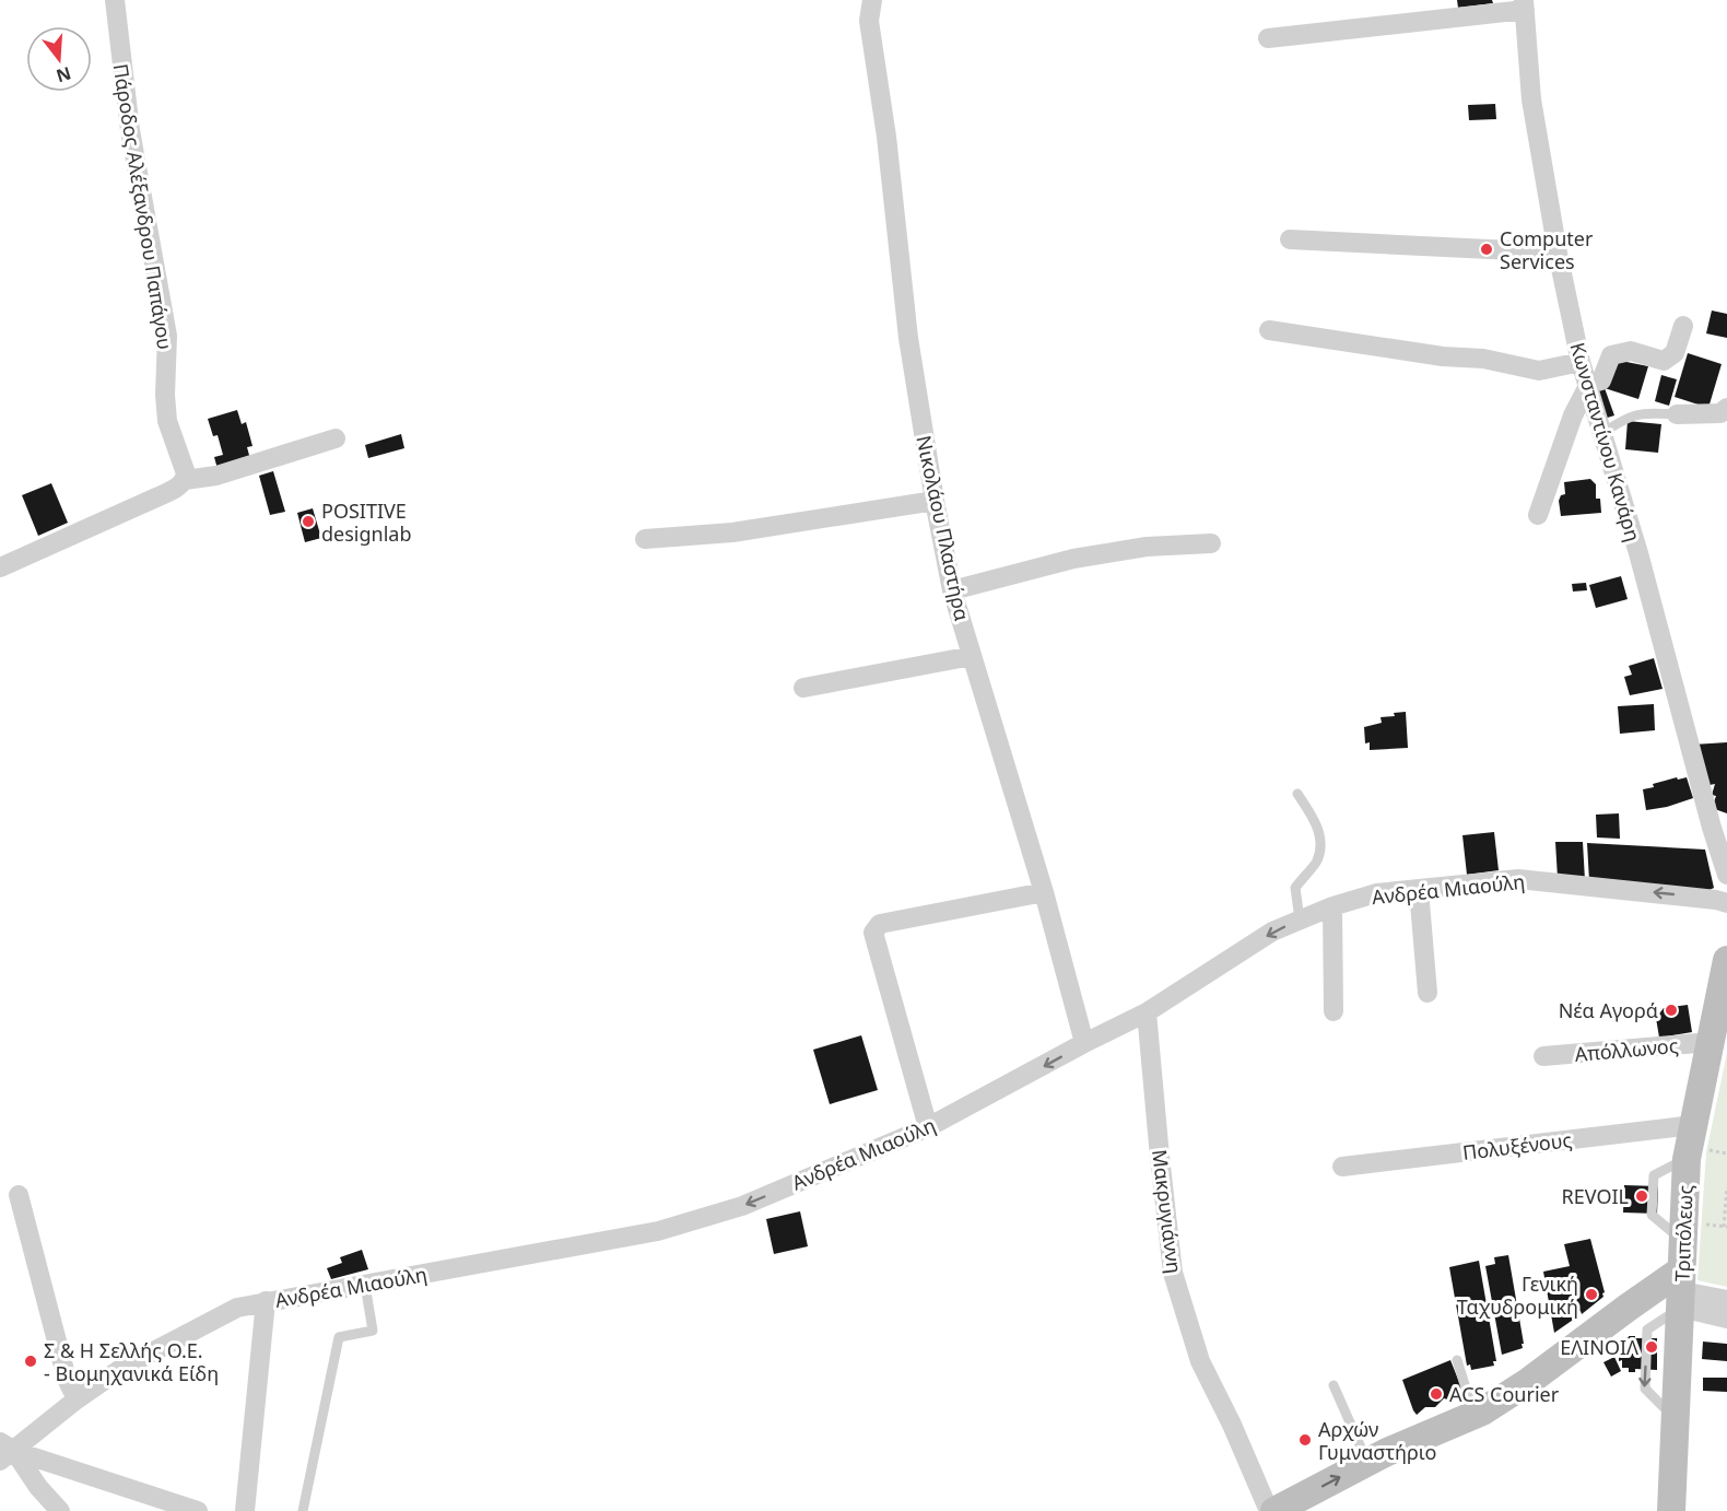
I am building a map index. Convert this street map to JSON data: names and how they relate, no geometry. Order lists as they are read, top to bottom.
{
  "streets": {
    "main road": ["Τριπόλεως"],
    "street": [
      "Πάροδος Αλέξανδρου Παπάγου",
      "Κωνσταντίνου Κανάρη",
      "Νικολάου Πλαστήρα",
      "Ανδρέα Μιαούλη",
      "Απόλλωνος",
      "Πολυξένους",
      "Μακρυγιάννη"
    ]
  },
  "crossings": [
    ["Νικολάου Πλαστήρα", "Ανδρέα Μιαούλη"],
    ["Ανδρέα Μιαούλη", "Μακρυγιάννη"],
    ["Απόλλωνος", "Τριπόλεως"],
    ["Πολυξένους", "Τριπόλεως"]
  ],
  "one_way": ["Ανδρέα Μιαούλη"],
  "places": [
    "Computer Services",
    "POSITIVE designlab",
    "Νέα Αγορά",
    "REVOIL",
    "Γενική Ταχυδρομική",
    "ΕΛΙΝΟΙΛ",
    "Σ & Η Σελλής Ο.Ε. - Βιομηχανικά Είδη",
    "ACS Courier",
    "Αρχών Γυμναστήριο"
  ],
  "north": "bottom"
}
